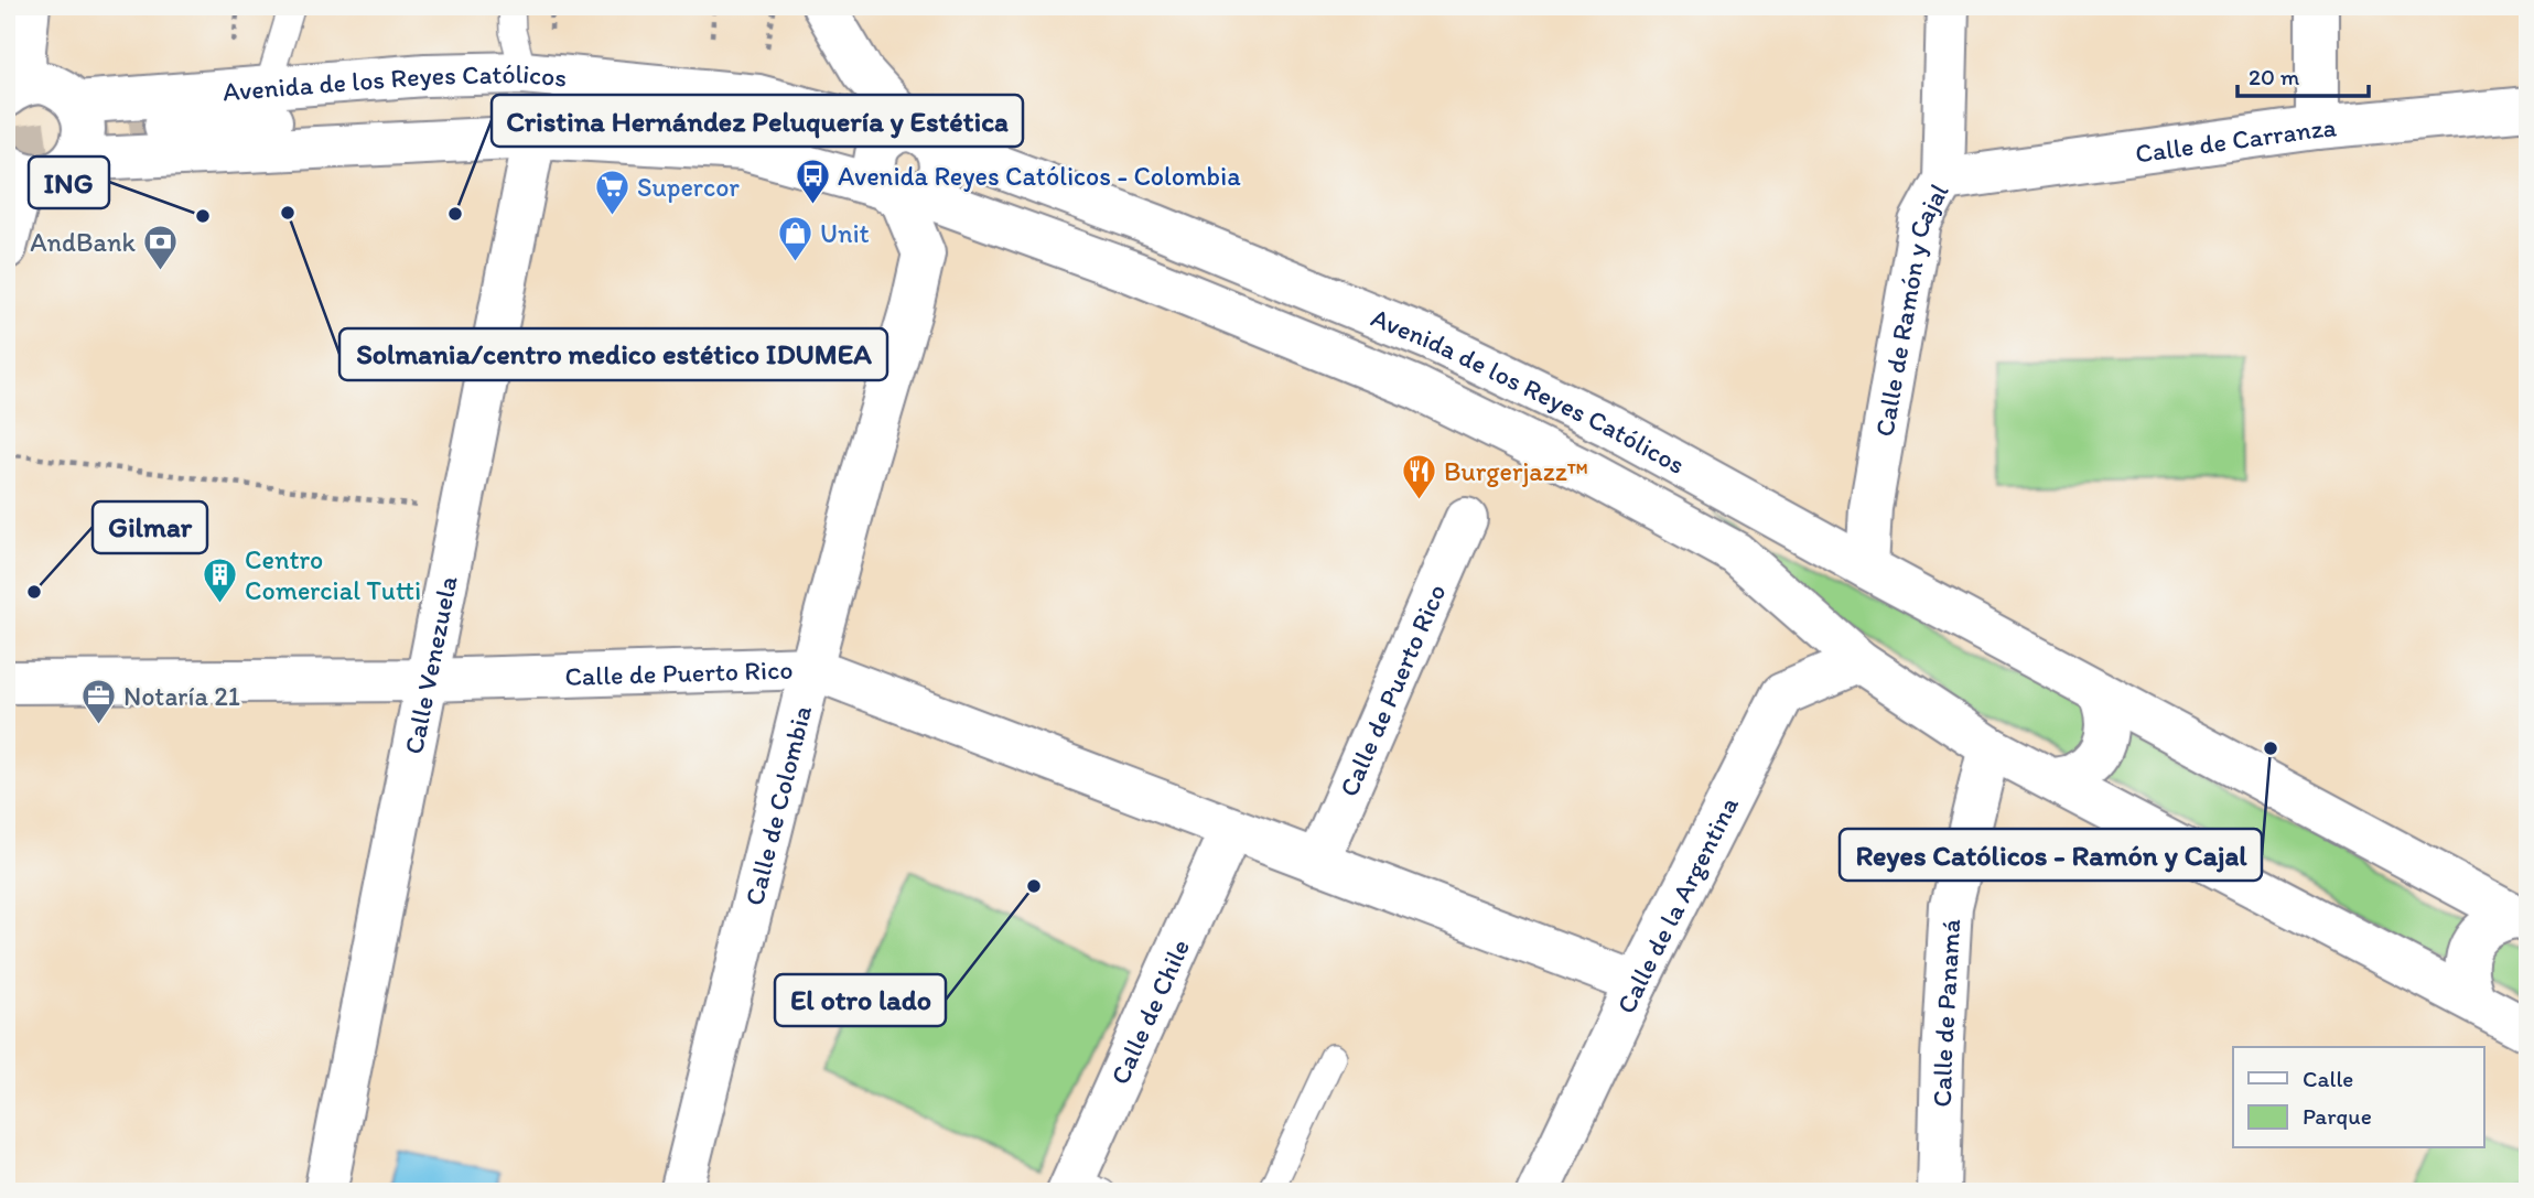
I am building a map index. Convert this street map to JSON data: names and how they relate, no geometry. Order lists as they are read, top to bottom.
{
  "streets": {
    "street": [
      "Avenida de los Reyes Católicos",
      "Calle de Carranza",
      "Calle de Ramón y Cajal",
      "Calle Venezuela",
      "Calle de Puerto Rico",
      "Calle de Colombia",
      "Calle de la Argentina",
      "Calle de Chile",
      "Calle de Panamá"
    ]
  },
  "crossings": [
    ["Avenida de los Reyes Católicos", "Calle de Ramón y Cajal"],
    ["Avenida de los Reyes Católicos", "Calle Venezuela"],
    ["Avenida de los Reyes Católicos", "Calle de Colombia"],
    ["Avenida de los Reyes Católicos", "Calle de la Argentina"],
    ["Avenida de los Reyes Católicos", "Calle de Panamá"],
    ["Calle de Carranza", "Calle de Ramón y Cajal"],
    ["Calle Venezuela", "Calle de Puerto Rico"],
    ["Calle de Puerto Rico", "Calle de Colombia"],
    ["Calle de Puerto Rico", "Calle de la Argentina"],
    ["Calle de Puerto Rico", "Calle de Chile"]
  ],
  "places": {
    "bus stop": ["Avenida Reyes Católicos - Colombia"],
    "other": [
      "Solmania/centro medico estético IDUMEA",
      "Cristina Hernández Peluquería y Estética",
      "ING",
      "Gilmar",
      "Reyes Católicos - Ramón y Cajal",
      "El otro lado"
    ],
    "supermarket": ["Supercor"],
    "shop": ["Unit"],
    "bank": ["AndBank"],
    "restaurant": ["Burgerjazz™"],
    "building": ["Centro Comercial Tutti"],
    "office": ["Notaría 21"]
  },
  "legend": ["Calle", "Parque"],
  "scale_bar": "20 m"
}
